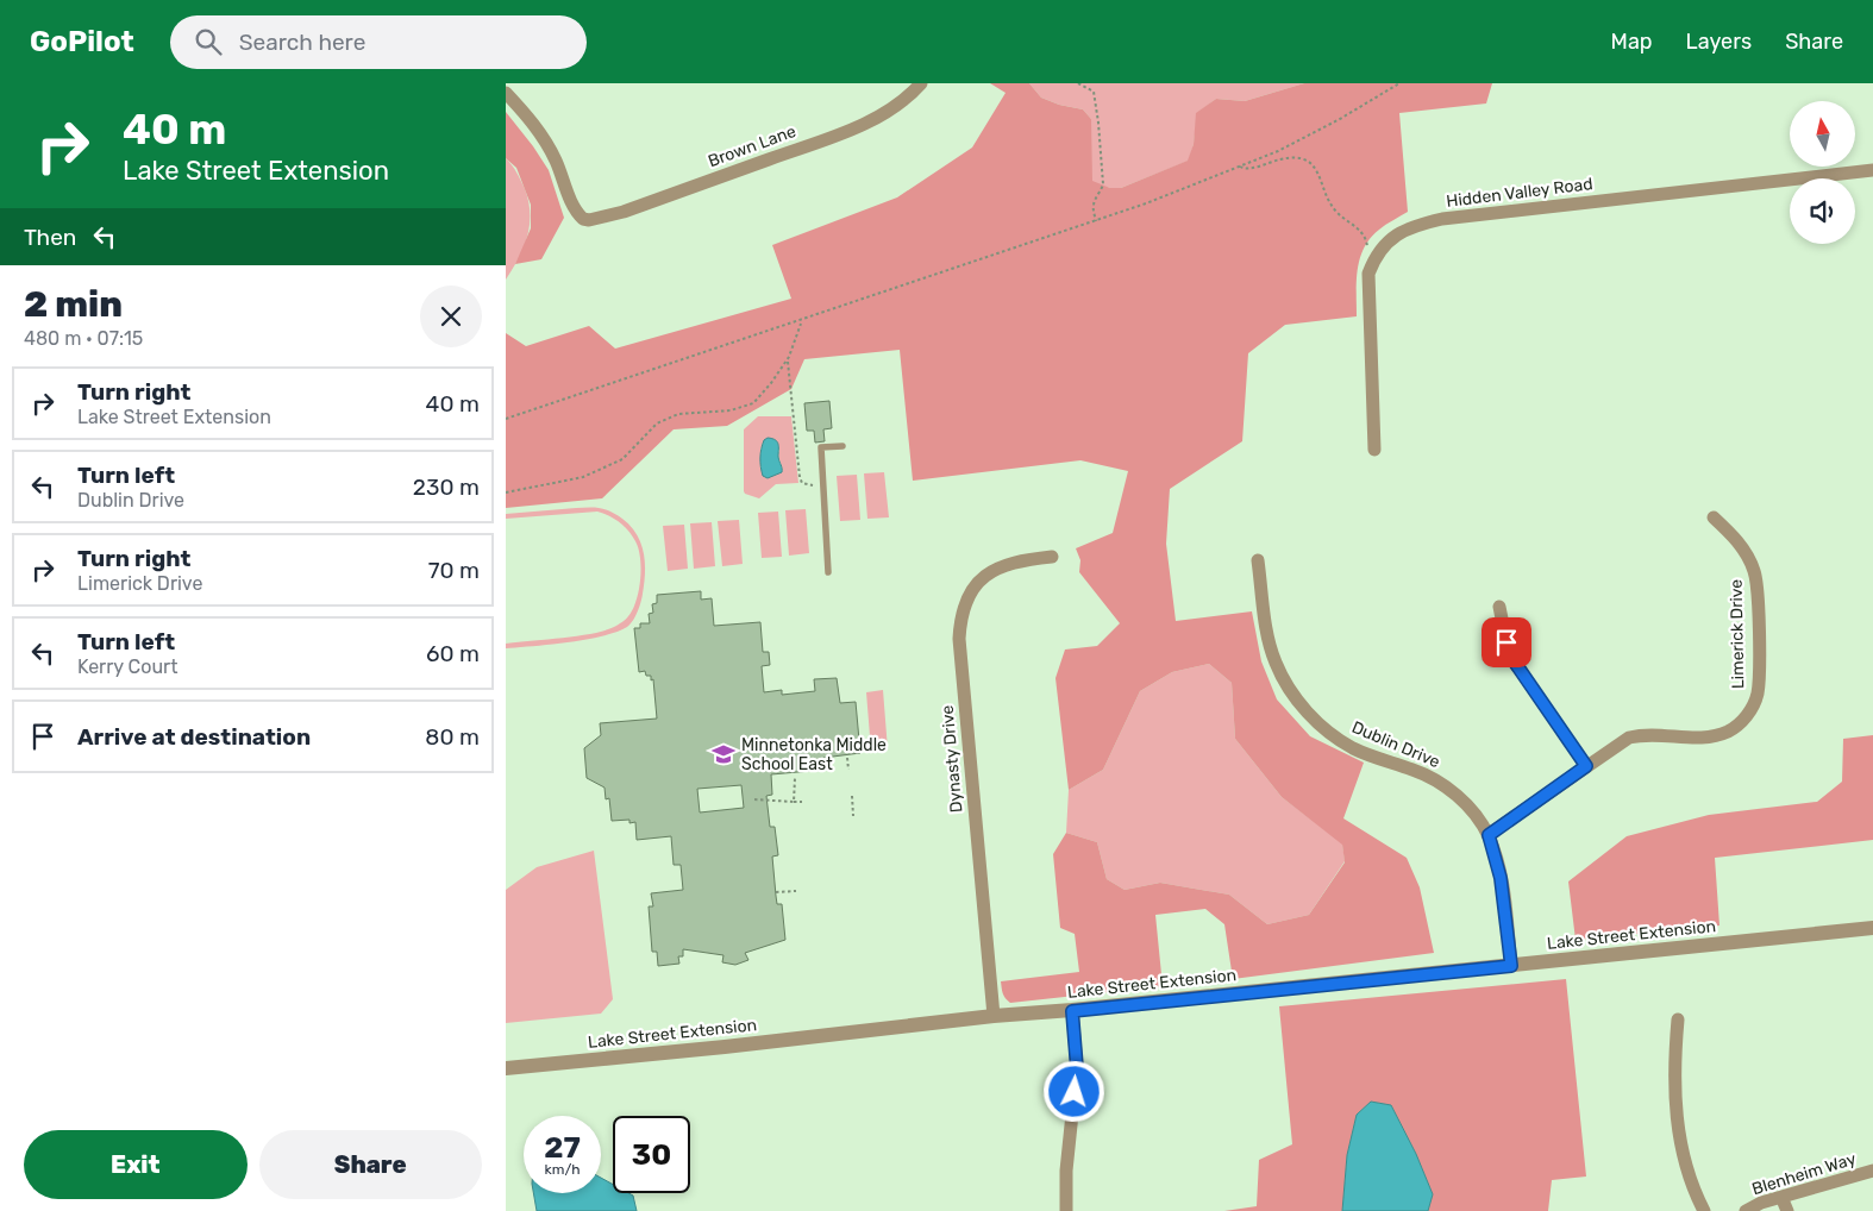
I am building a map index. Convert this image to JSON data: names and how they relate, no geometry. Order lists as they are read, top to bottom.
{
  "streets": {
    "street": [
      "Brown Lane",
      "Hidden Valley Road",
      "Limerick Drive",
      "Dublin Drive",
      "Dynasty Drive",
      "Lake Street Extension",
      "Blenheim Way"
    ]
  },
  "crossings": [
    ["Limerick Drive", "Dublin Drive"],
    ["Dublin Drive", "Lake Street Extension"],
    ["Dynasty Drive", "Lake Street Extension"]
  ],
  "places": {
    "school or university": ["Minnetonka Middle School East"]
  },
  "north": "top",
  "page": {
    "header": "GoPilot",
    "search": "Search here",
    "nav": ["Map", "Layers", "Share"],
    "turn": ["40 m", "Lake Street Extension"],
    "then": "Then",
    "heading": ["2 min", "480 m · 07:15"],
    "list": [
      {
        "name": "Turn right",
        "note": "Lake Street Extension",
        "value": "40 m"
      },
      {
        "name": "Turn left",
        "note": "Dublin Drive",
        "value": "230 m"
      },
      {
        "name": "Turn right",
        "note": "Limerick Drive",
        "value": "70 m"
      },
      {
        "name": "Turn left",
        "note": "Kerry Court",
        "value": "60 m"
      },
      {
        "name": "Arrive at destination",
        "value": "80 m"
      }
    ],
    "speed": "27 km/h",
    "limit": "30",
    "buttons": ["Exit", "Share"]
  }
}
